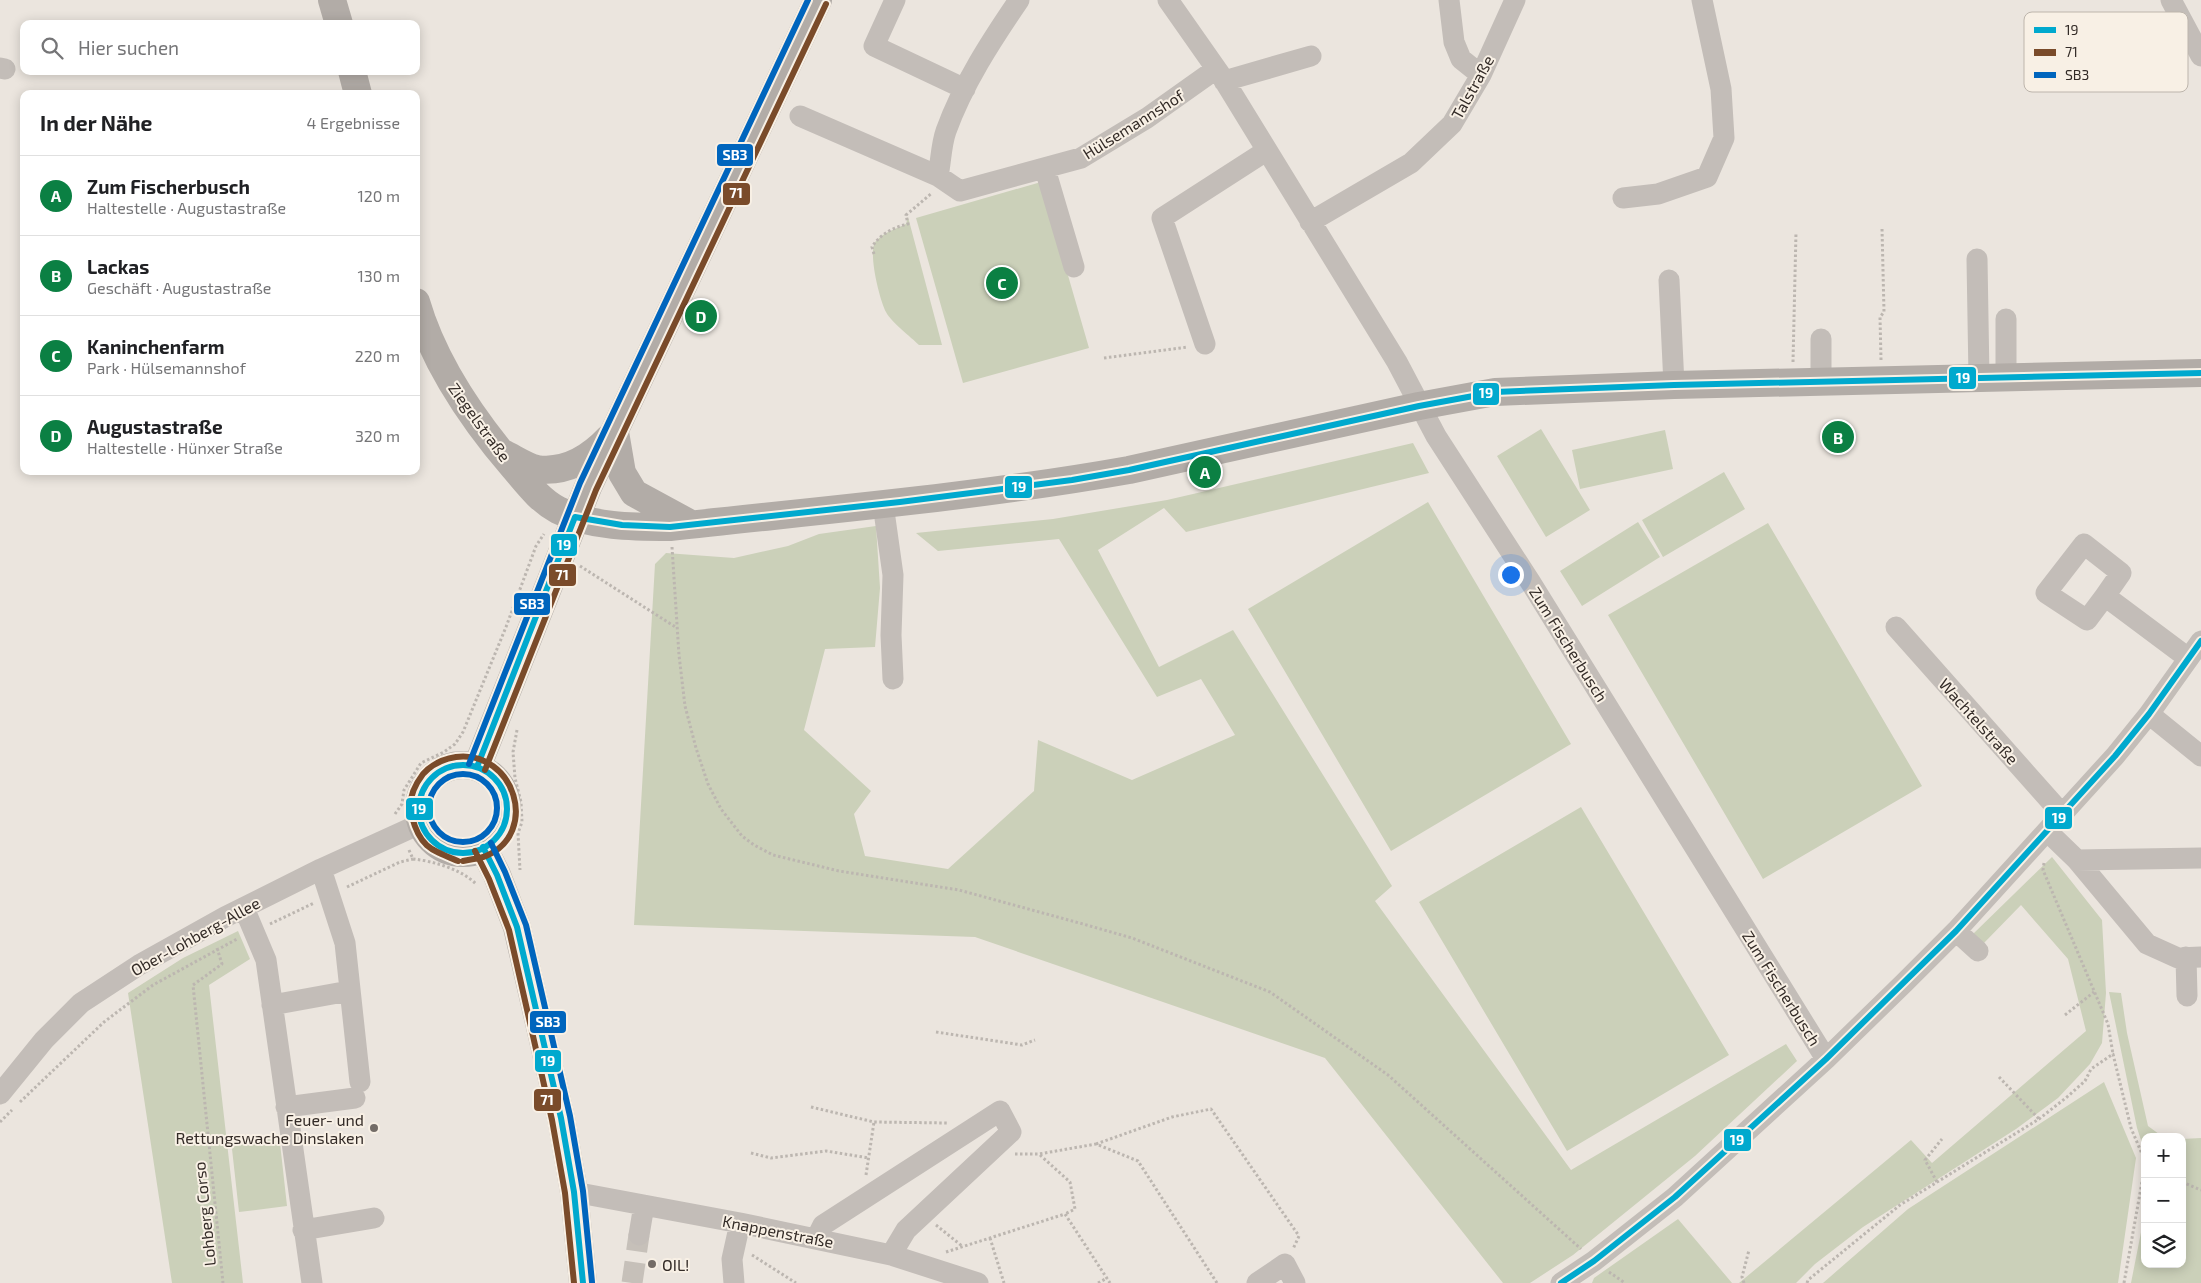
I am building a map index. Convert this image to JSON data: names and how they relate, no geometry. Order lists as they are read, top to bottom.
{
  "streets": {
    "main road": ["Ziegelstraße"],
    "street": [
      "Talstraße",
      "Hülsemannshof",
      "Zum Fischerbusch",
      "Wachtelstraße",
      "Ober-Lohberg-Allee",
      "Knappenstraße"
    ],
    "path": ["Lohberg Corso"]
  },
  "crossings": [
    ["Talstraße", "Zum Fischerbusch"],
    ["Hülsemannshof", "Zum Fischerbusch"],
    ["Ziegelstraße", "Zum Fischerbusch"]
  ],
  "places": ["Feuer- und Rettungswache Dinslaken", "OIL!"],
  "lines": ["transit line SB3", "transit line 71", "transit line 19"],
  "legend": ["19", "71", "SB3"],
  "page": {
    "search": "Hier suchen",
    "heading": ["In der Nähe", "4 Ergebnisse"],
    "list": [
      {
        "mark": "A",
        "name": "Zum Fischerbusch",
        "note": "Haltestelle · Augustastraße",
        "value": "120 m"
      },
      {
        "mark": "B",
        "name": "Lackas",
        "note": "Geschäft · Augustastraße",
        "value": "130 m"
      },
      {
        "mark": "C",
        "name": "Kaninchenfarm",
        "note": "Park · Hülsemannshof",
        "value": "220 m"
      },
      {
        "mark": "D",
        "name": "Augustastraße",
        "note": "Haltestelle · Hünxer Straße",
        "value": "320 m"
      }
    ],
    "pins": [
      "C",
      "D",
      "B",
      "A"
    ],
    "map_buttons": ["+", "−"]
  }
}
